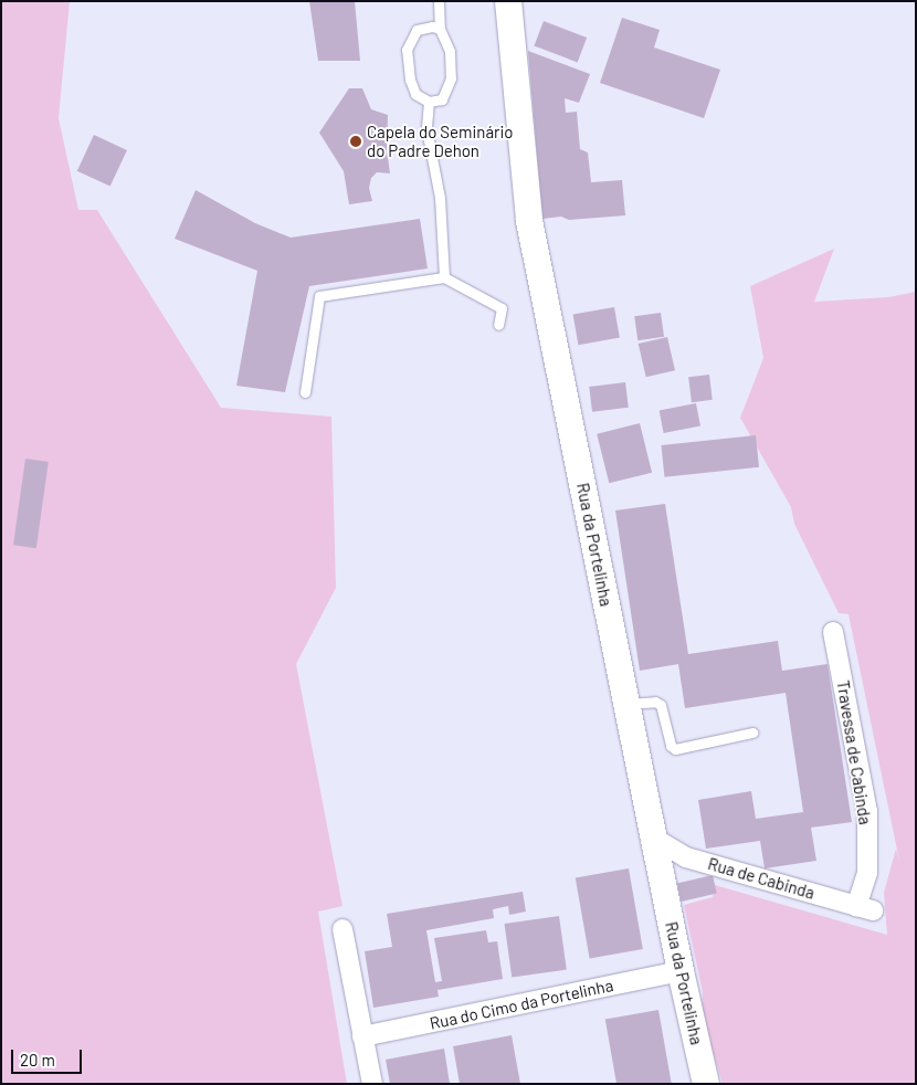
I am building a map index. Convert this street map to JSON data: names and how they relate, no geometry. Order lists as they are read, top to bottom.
{
  "streets": {
    "street": [
      "Rua da Portelinha",
      "Travessa de Cabinda",
      "Rua de Cabinda",
      "Rua do Cimo da Portelinha"
    ]
  },
  "crossings": [
    ["Rua da Portelinha", "Rua de Cabinda"],
    ["Rua da Portelinha", "Rua do Cimo da Portelinha"],
    ["Travessa de Cabinda", "Rua de Cabinda"]
  ],
  "places": ["Capela do Seminário do Padre Dehon"],
  "scale_bar": "20 m"
}
